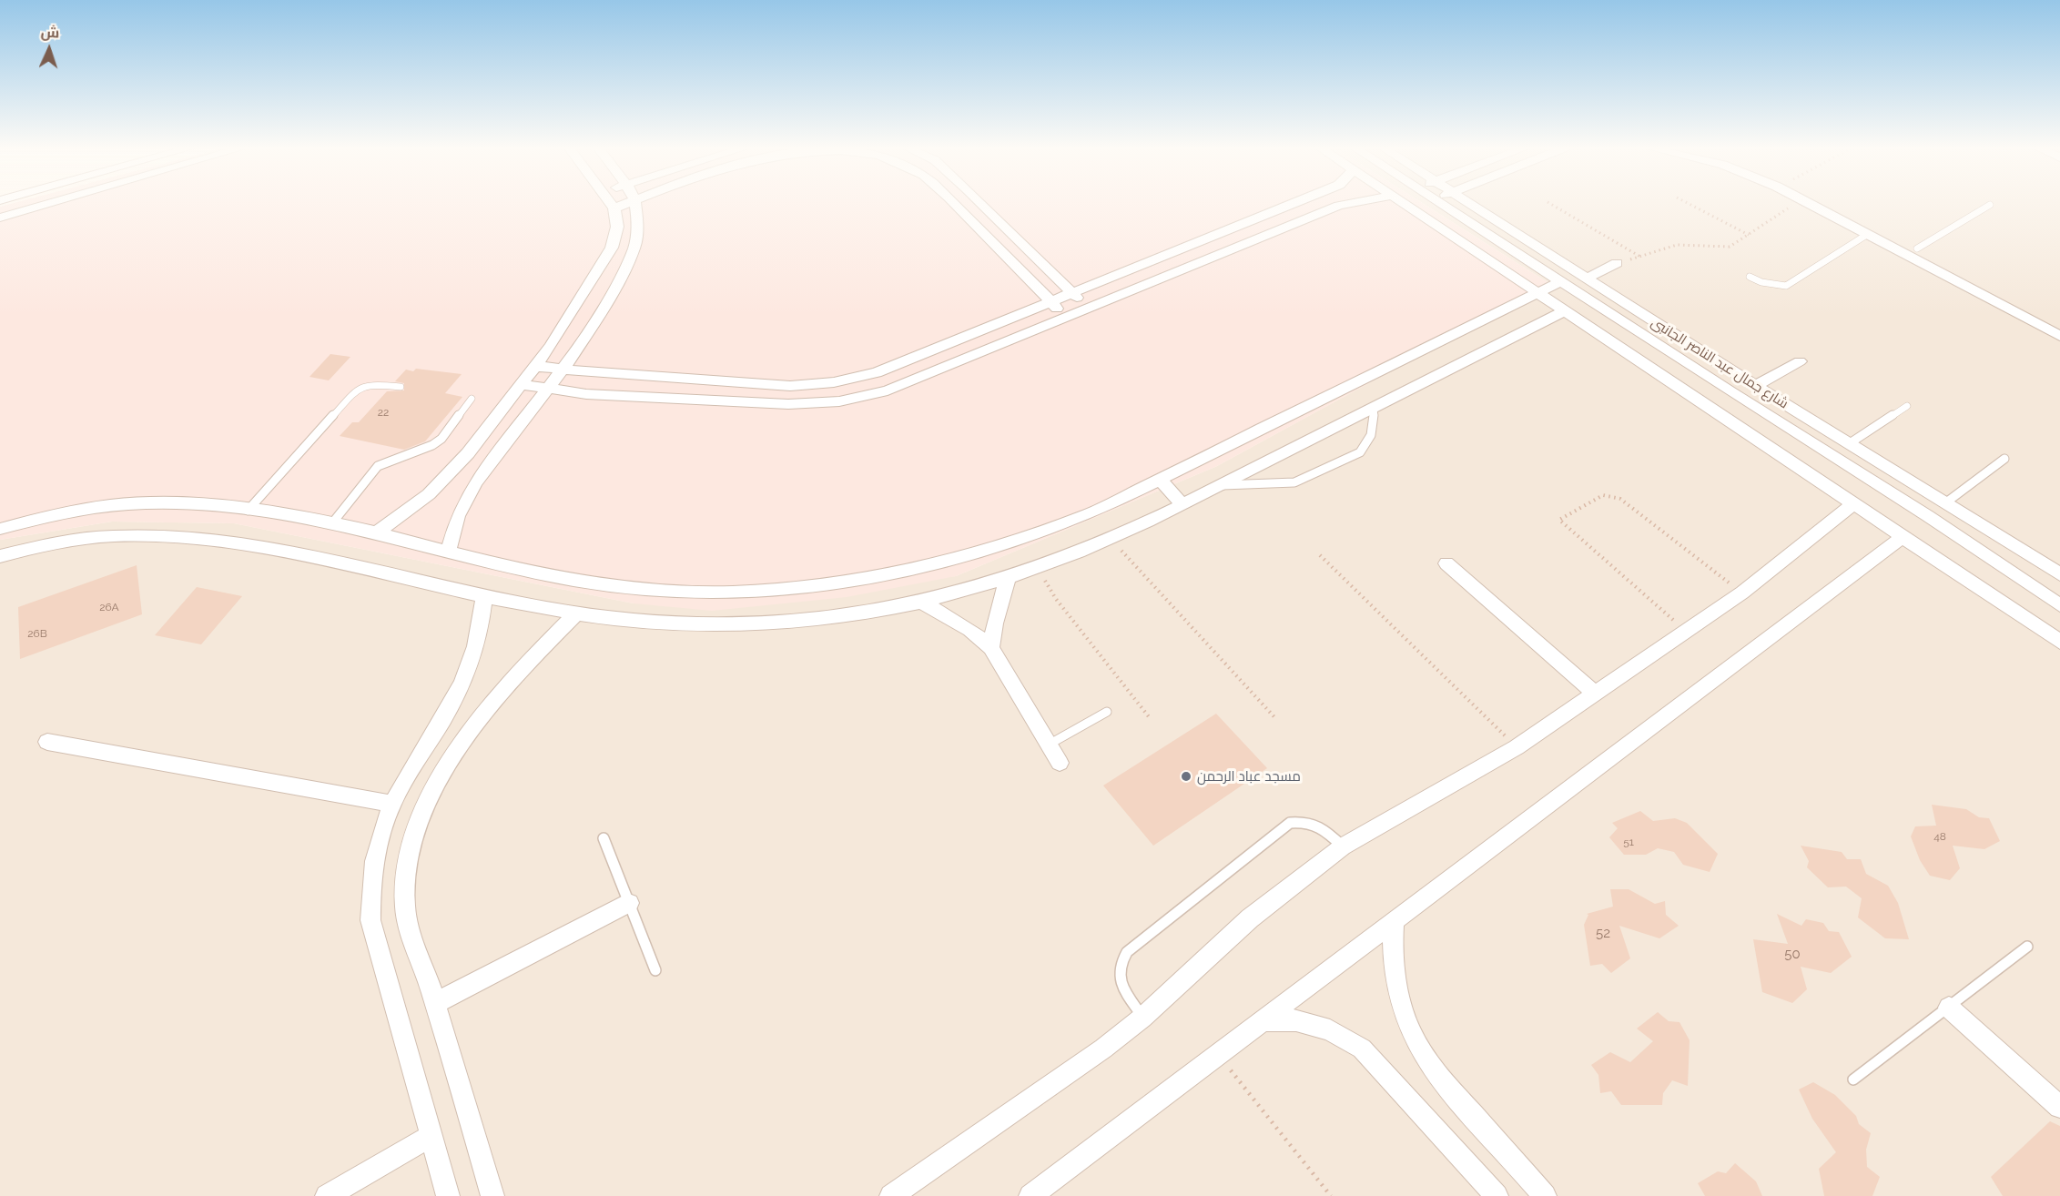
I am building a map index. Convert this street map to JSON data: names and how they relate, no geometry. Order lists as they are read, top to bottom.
{
  "streets": {
    "street": ["شارع جمال عبد الناصر الجانبى"]
  },
  "places": ["مسجد عباد الرحمن"],
  "house_numbers": [
    "22",
    "26A",
    "26B",
    "48",
    "51",
    "52",
    "50"
  ],
  "north": "top"
}
